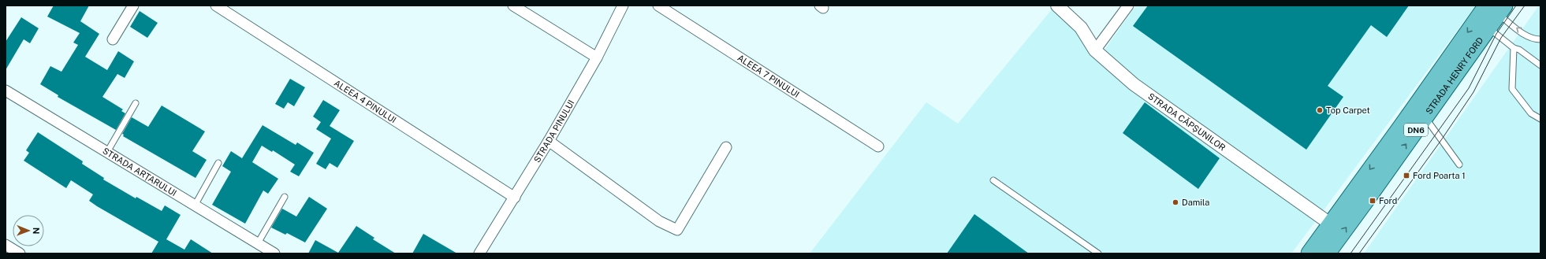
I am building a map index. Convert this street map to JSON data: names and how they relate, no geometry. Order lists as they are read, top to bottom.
{
  "streets": {
    "main road": ["STRADA HENRY FORD", "DN6"],
    "street": [
      "ALEEA 7 PINULUI",
      "ALEEA 4 PINULUI",
      "STRADA CĂPȘUNILOR",
      "STRADA PINULUI",
      "STRADA ARȚARULUI"
    ]
  },
  "crossings": [
    ["STRADA HENRY FORD", "STRADA CĂPȘUNILOR"],
    ["ALEEA 4 PINULUI", "STRADA PINULUI"]
  ],
  "places": {
    "other": ["Top Carpet", "Damila"],
    "transit": ["Ford Poarta 1", "Ford"]
  },
  "north": "right"
}
